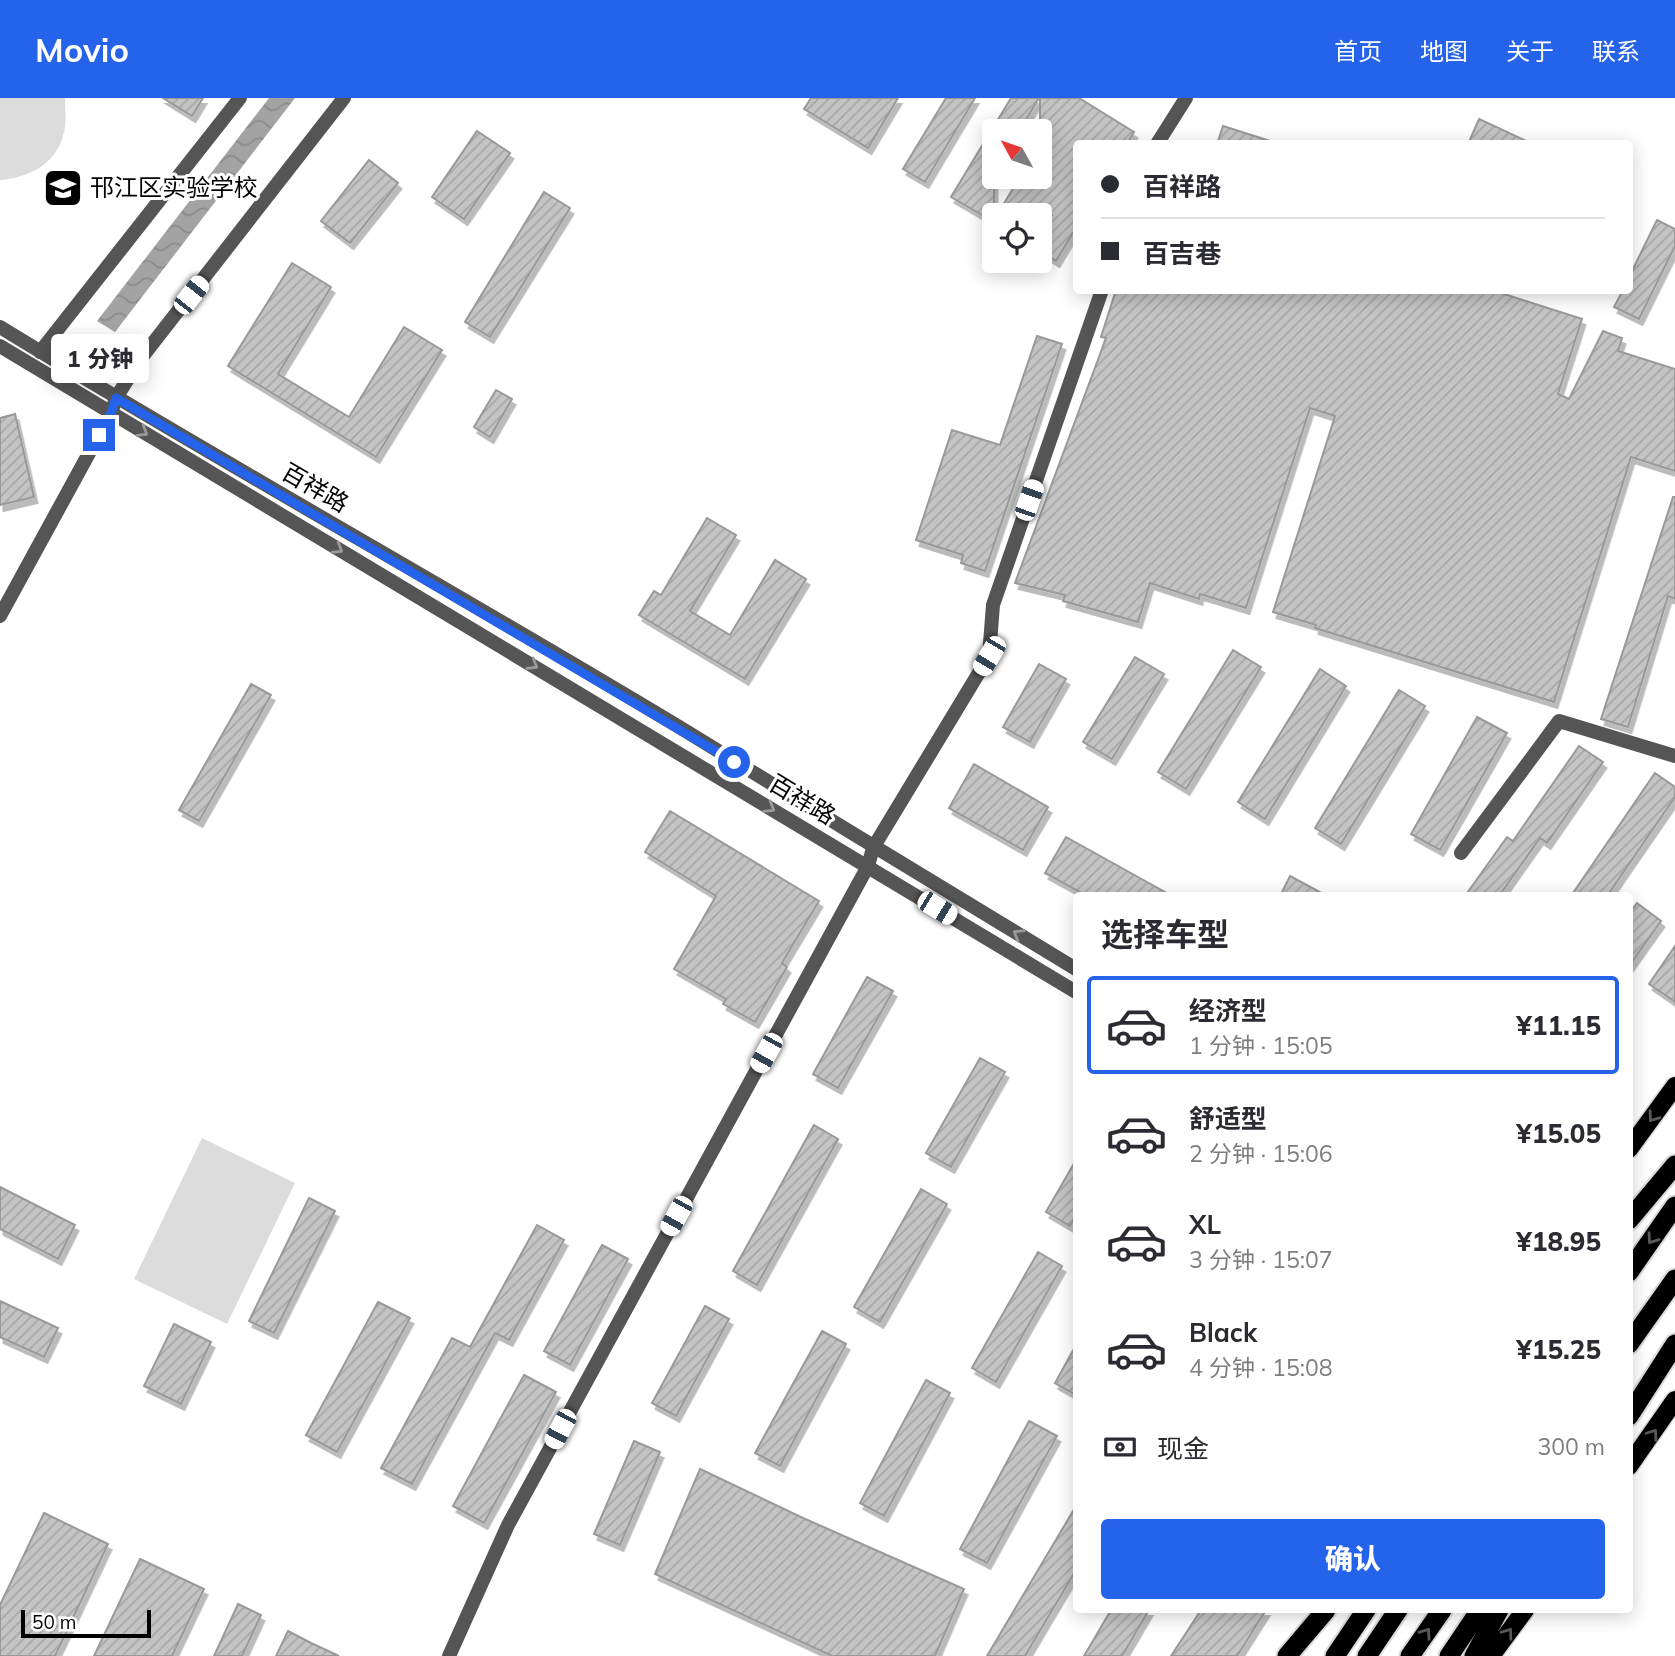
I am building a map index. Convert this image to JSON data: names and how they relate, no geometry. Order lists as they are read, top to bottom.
{
  "streets": {
    "street": ["百祥路"]
  },
  "places": {
    "school or university": ["邗江区实验学校"]
  },
  "scale_bar": "50 m",
  "north": "top left",
  "page": {
    "header": "Movio",
    "nav": [
      "首页",
      "地图",
      "关于",
      "联系"
    ],
    "banner": ["百祥路", "百吉巷"],
    "bubble": "1 分钟",
    "heading": "选择车型",
    "list": [
      {
        "name": "经济型",
        "note": "1 分钟 · 15:05",
        "value": "¥11.15"
      },
      {
        "name": "舒适型",
        "note": "2 分钟 · 15:06",
        "value": "¥15.05"
      },
      {
        "name": "XL",
        "note": "3 分钟 · 15:07",
        "value": "¥18.95"
      },
      {
        "name": "Black",
        "note": "4 分钟 · 15:08",
        "value": "¥15.25"
      }
    ],
    "pay": ["现金", "300 m"],
    "buttons": "确认",
    "scale": "50 m"
  }
}
